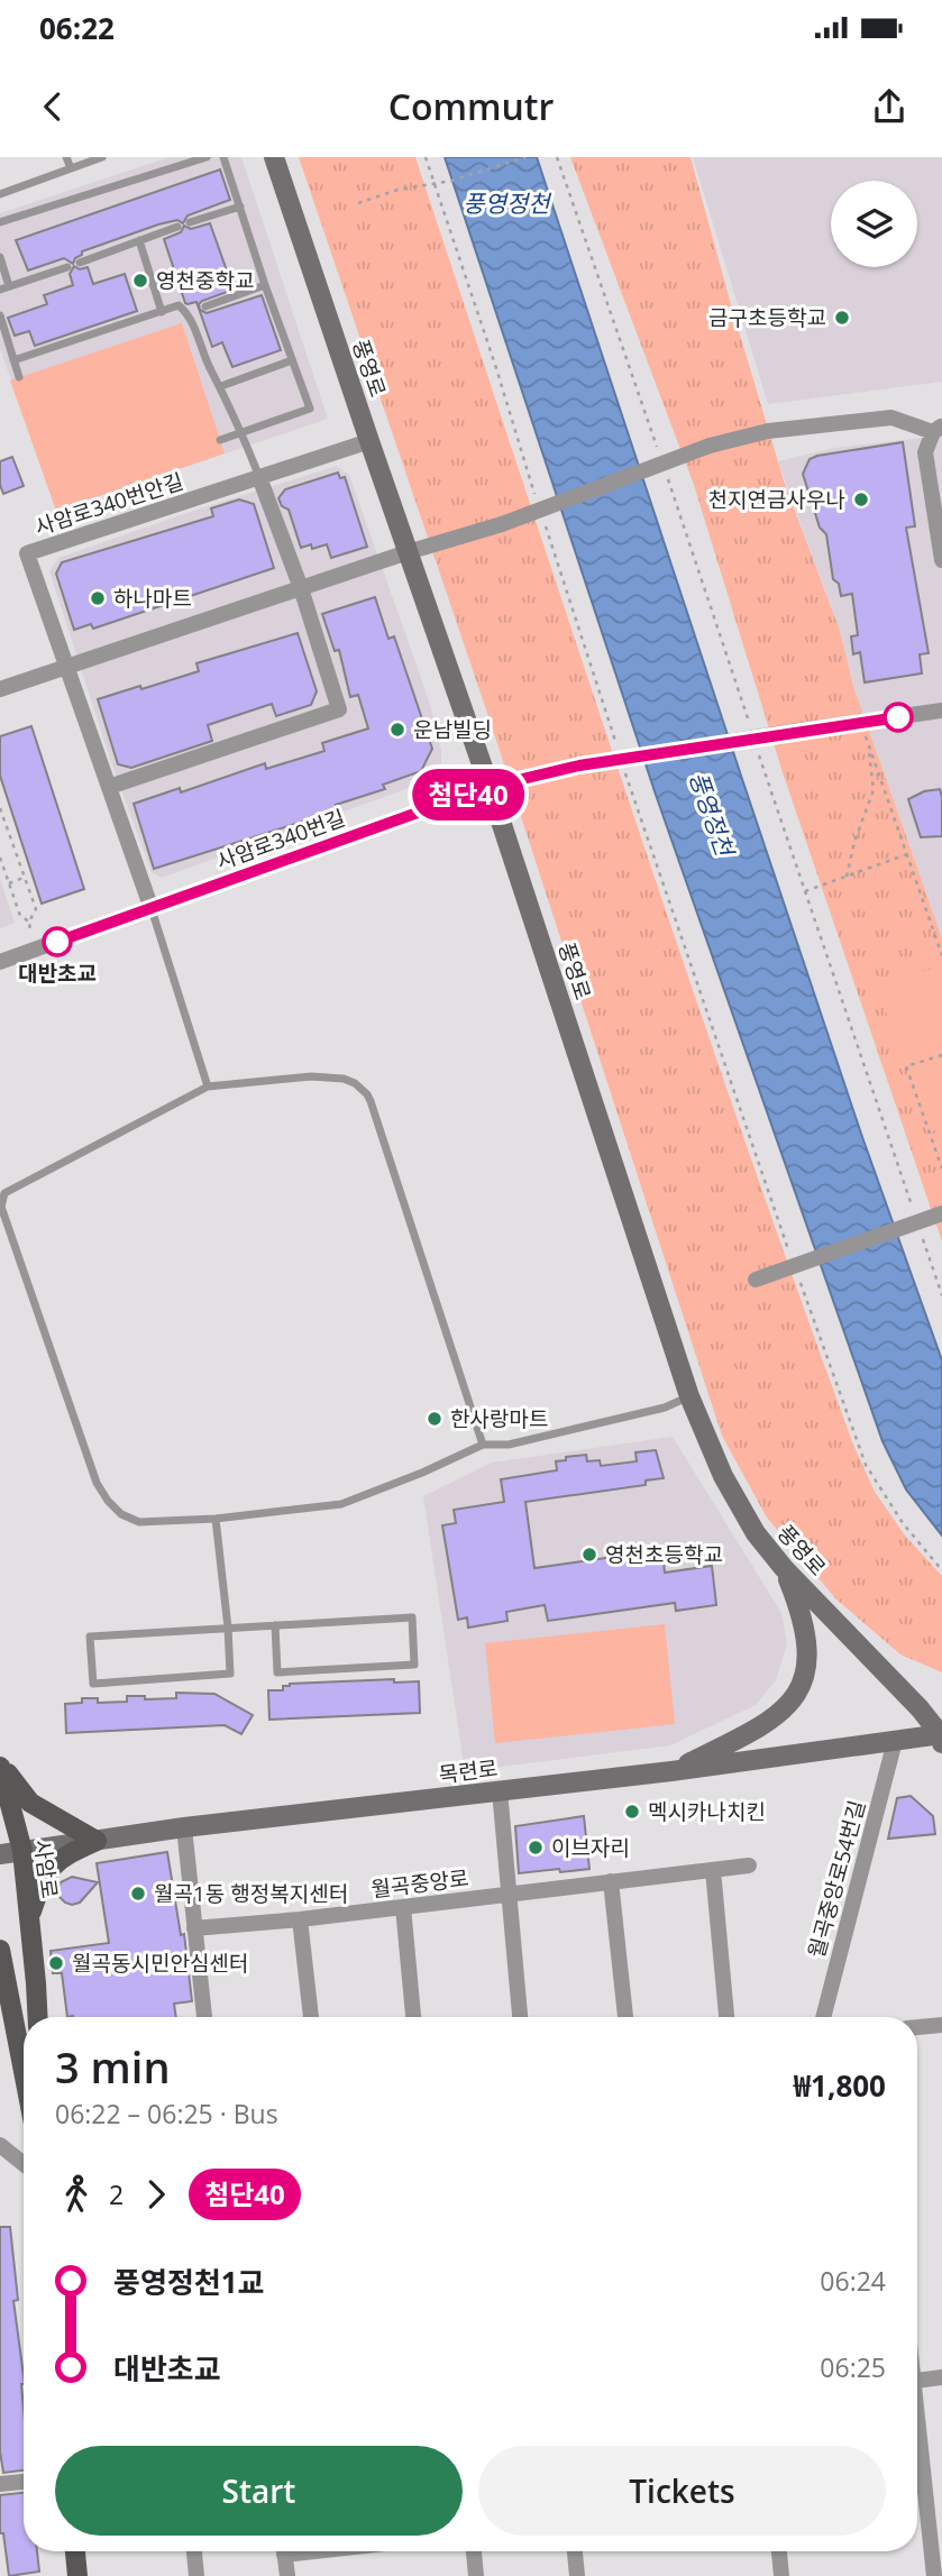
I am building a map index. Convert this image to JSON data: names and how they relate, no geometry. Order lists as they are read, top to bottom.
{
  "streets": {
    "main road": ["풍영로", "목련로", "사암로"],
    "street": [
      "사암로340번안길",
      "사암로340번길",
      "월곡중앙로54번길",
      "월곡중앙로"
    ]
  },
  "crossings": [
    ["풍영로", "사암로340번안길"],
    ["풍영로", "사암로340번길"],
    ["풍영로", "목련로"],
    ["사암로340번안길", "사암로340번길"],
    ["목련로", "사암로"],
    ["목련로", "월곡중앙로54번길"]
  ],
  "water": ["풍영정천"],
  "places": [
    "영천중학교",
    "금구초등학교",
    "천지연금사우나",
    "하나마트",
    "운남빌딩",
    "대반초교",
    "한사랑마트",
    "영천초등학교",
    "멕시카나치킨",
    "이브자리",
    "월곡1동 행정복지센터",
    "월곡동시민안심센터"
  ],
  "lines": ["bus line 첨단40"],
  "page": {
    "status": "06:22",
    "header": "Commutr",
    "on_map": "첨단40",
    "heading": ["3 min", "06:22 – 06:25 · Bus", "₩1,800"],
    "legs": ["2", "첨단40"],
    "list": [
      {
        "name": "풍영정천1교",
        "value": "06:24"
      },
      {
        "name": "대반초교",
        "value": "06:25"
      }
    ],
    "buttons": ["Start", "Tickets"]
  }
}
